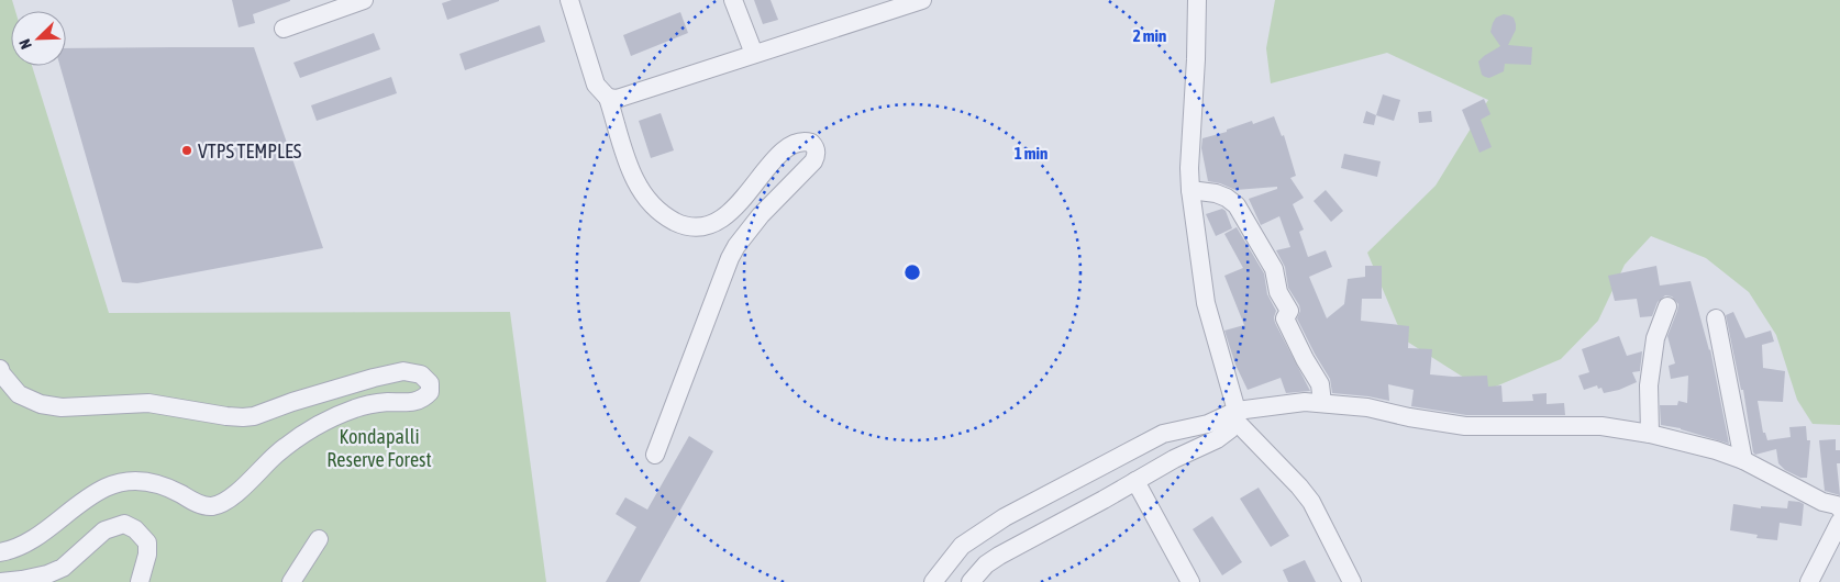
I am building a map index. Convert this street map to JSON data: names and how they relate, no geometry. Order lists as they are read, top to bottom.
{
  "parks": ["Kondapalli Reserve Forest"],
  "places": ["VTPS TEMPLES"],
  "north": "bottom left",
  "rings": ["2 min", "1 min"]
}
